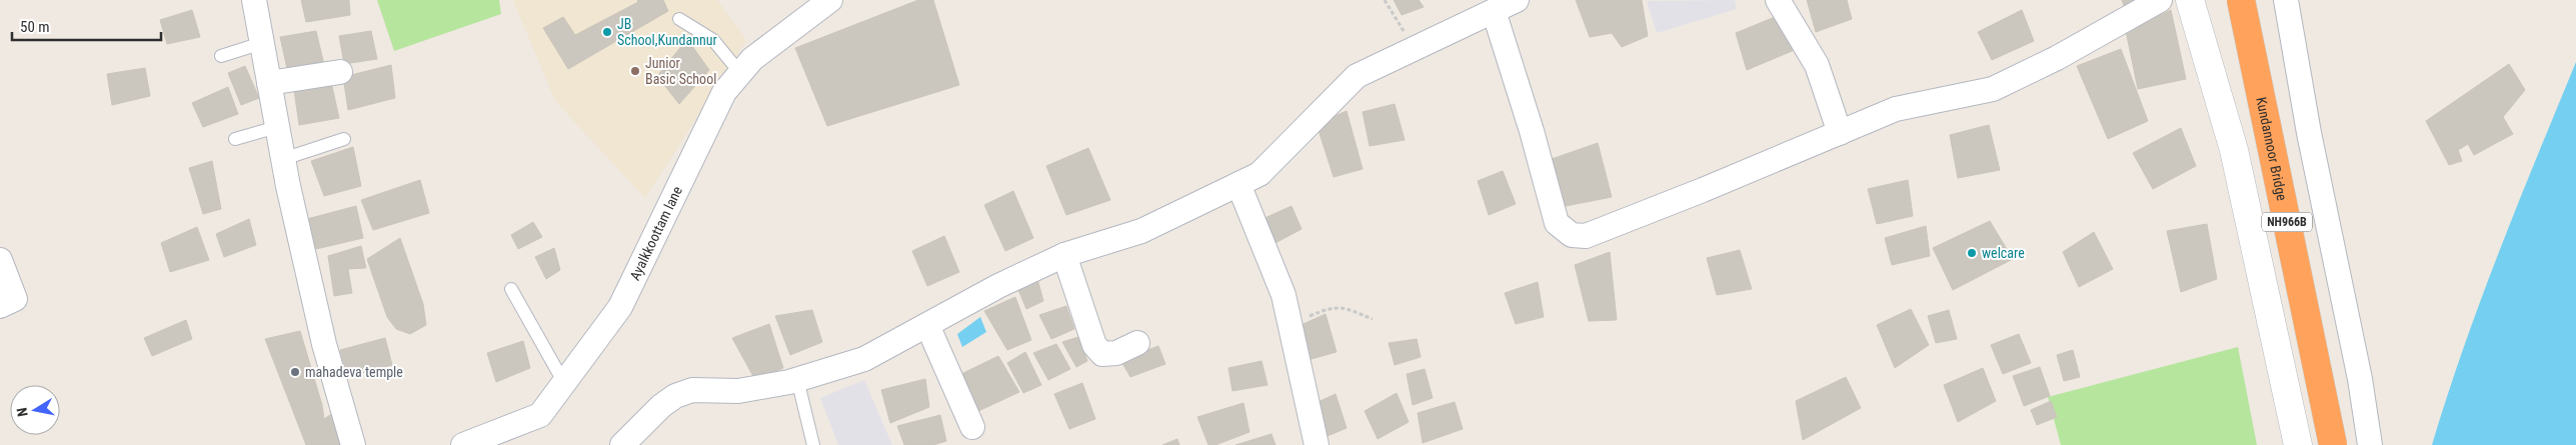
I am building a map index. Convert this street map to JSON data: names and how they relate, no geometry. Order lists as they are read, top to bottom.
{
  "streets": {
    "highway": ["Kundannoor Bridge", "NH966B"],
    "street": ["Ayalkkoottam lane"]
  },
  "places": [
    "JB School,Kundannur",
    "Junior Basic School",
    "welcare",
    "mahadeva temple"
  ],
  "scale_bar": "50 m",
  "north": "left"
}
